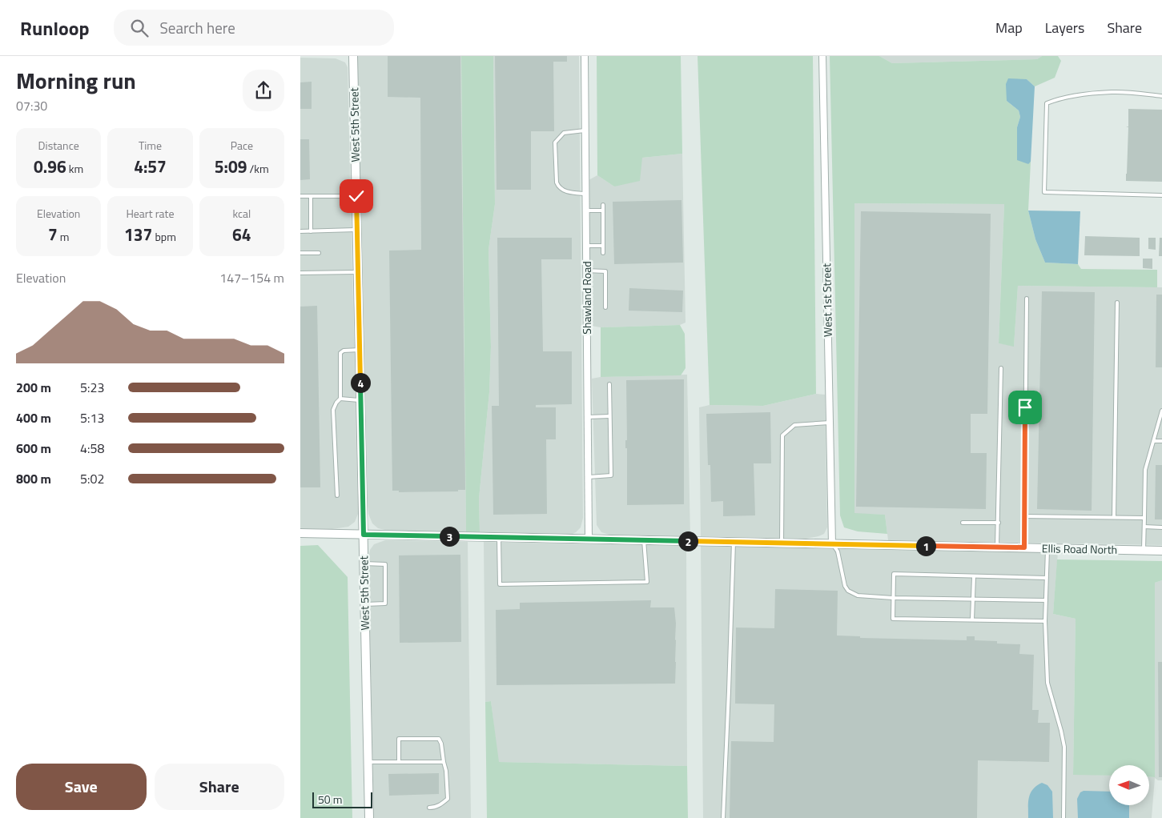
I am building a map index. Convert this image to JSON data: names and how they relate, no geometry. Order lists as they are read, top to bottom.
{
  "streets": {
    "street": [
      "West 5th Street",
      "Shawland Road",
      "West 1st Street",
      "Ellis Road North"
    ]
  },
  "crossings": [
    ["West 5th Street", "Ellis Road North"],
    ["Shawland Road", "Ellis Road North"],
    ["West 1st Street", "Ellis Road North"]
  ],
  "scale_bar": "50 m",
  "north": "left",
  "page": {
    "header": "Runloop",
    "search": "Search here",
    "nav": ["Map", "Layers", "Share"],
    "heading": ["Morning run", "07:30"],
    "stats": [
      ["Distance", "0.96 km"],
      ["Time", "4:57"],
      ["Pace", "5:09 /km"],
      ["Elevation", "7 m"],
      ["Heart rate", "137 bpm"],
      ["kcal", "64"]
    ],
    "chart": ["Elevation", "147–154 m"],
    "list": [
      {
        "name": "200 m",
        "note": "5:23"
      },
      {
        "name": "400 m",
        "note": "5:13"
      },
      {
        "name": "600 m",
        "note": "4:58"
      },
      {
        "name": "800 m",
        "note": "5:02"
      }
    ],
    "pins": [
      "4",
      "3",
      "2",
      "1"
    ],
    "buttons": ["Save", "Share"],
    "scale": "50 m"
  }
}
